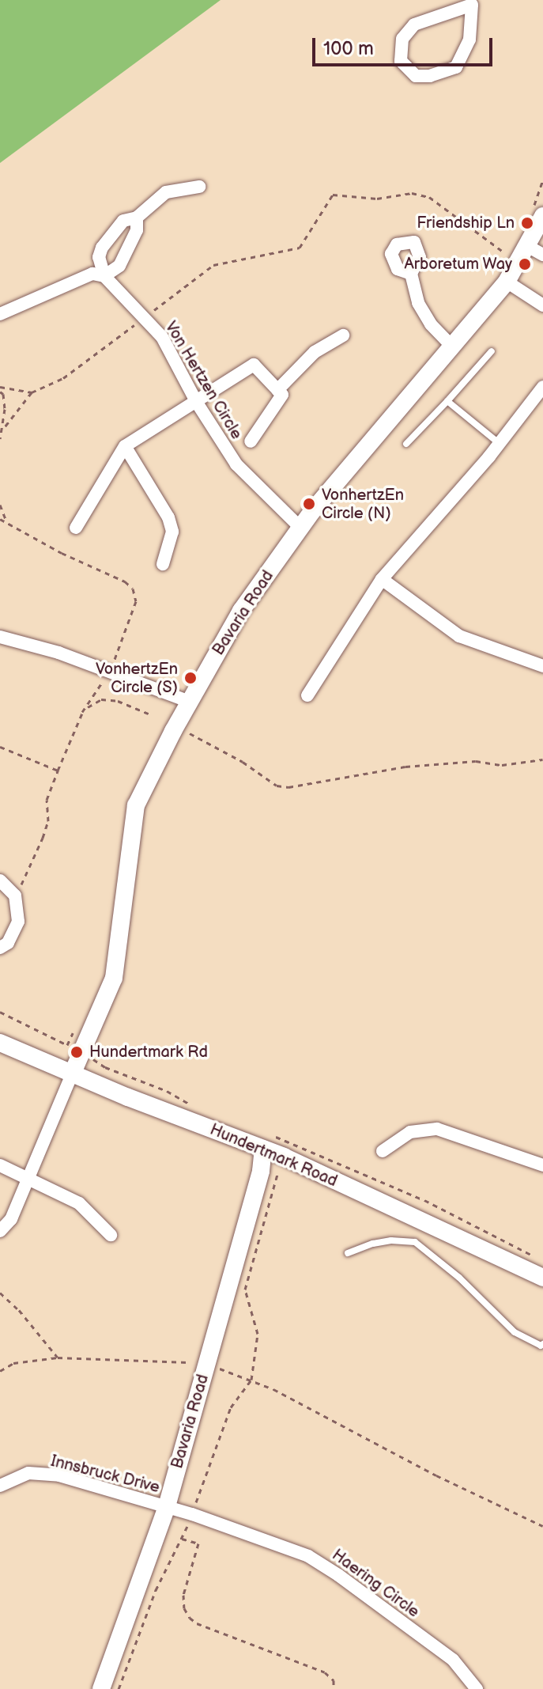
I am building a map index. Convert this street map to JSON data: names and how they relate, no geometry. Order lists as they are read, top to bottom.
{
  "streets": {
    "street": [
      "Von Hertzen Circle",
      "Bavaria Road",
      "Hundertmark Road",
      "Innsbruck Drive",
      "Haering Circle"
    ]
  },
  "crossings": [
    ["Von Hertzen Circle", "Bavaria Road"],
    ["Bavaria Road", "Hundertmark Road"],
    ["Bavaria Road", "Innsbruck Drive"],
    ["Bavaria Road", "Haering Circle"],
    ["Innsbruck Drive", "Haering Circle"]
  ],
  "places": [
    "Friendship Ln",
    "Arboretum Way",
    "VonhertzEn Circle (N)",
    "VonhertzEn Circle (S)",
    "Hundertmark Rd"
  ],
  "scale_bar": "100 m"
}
